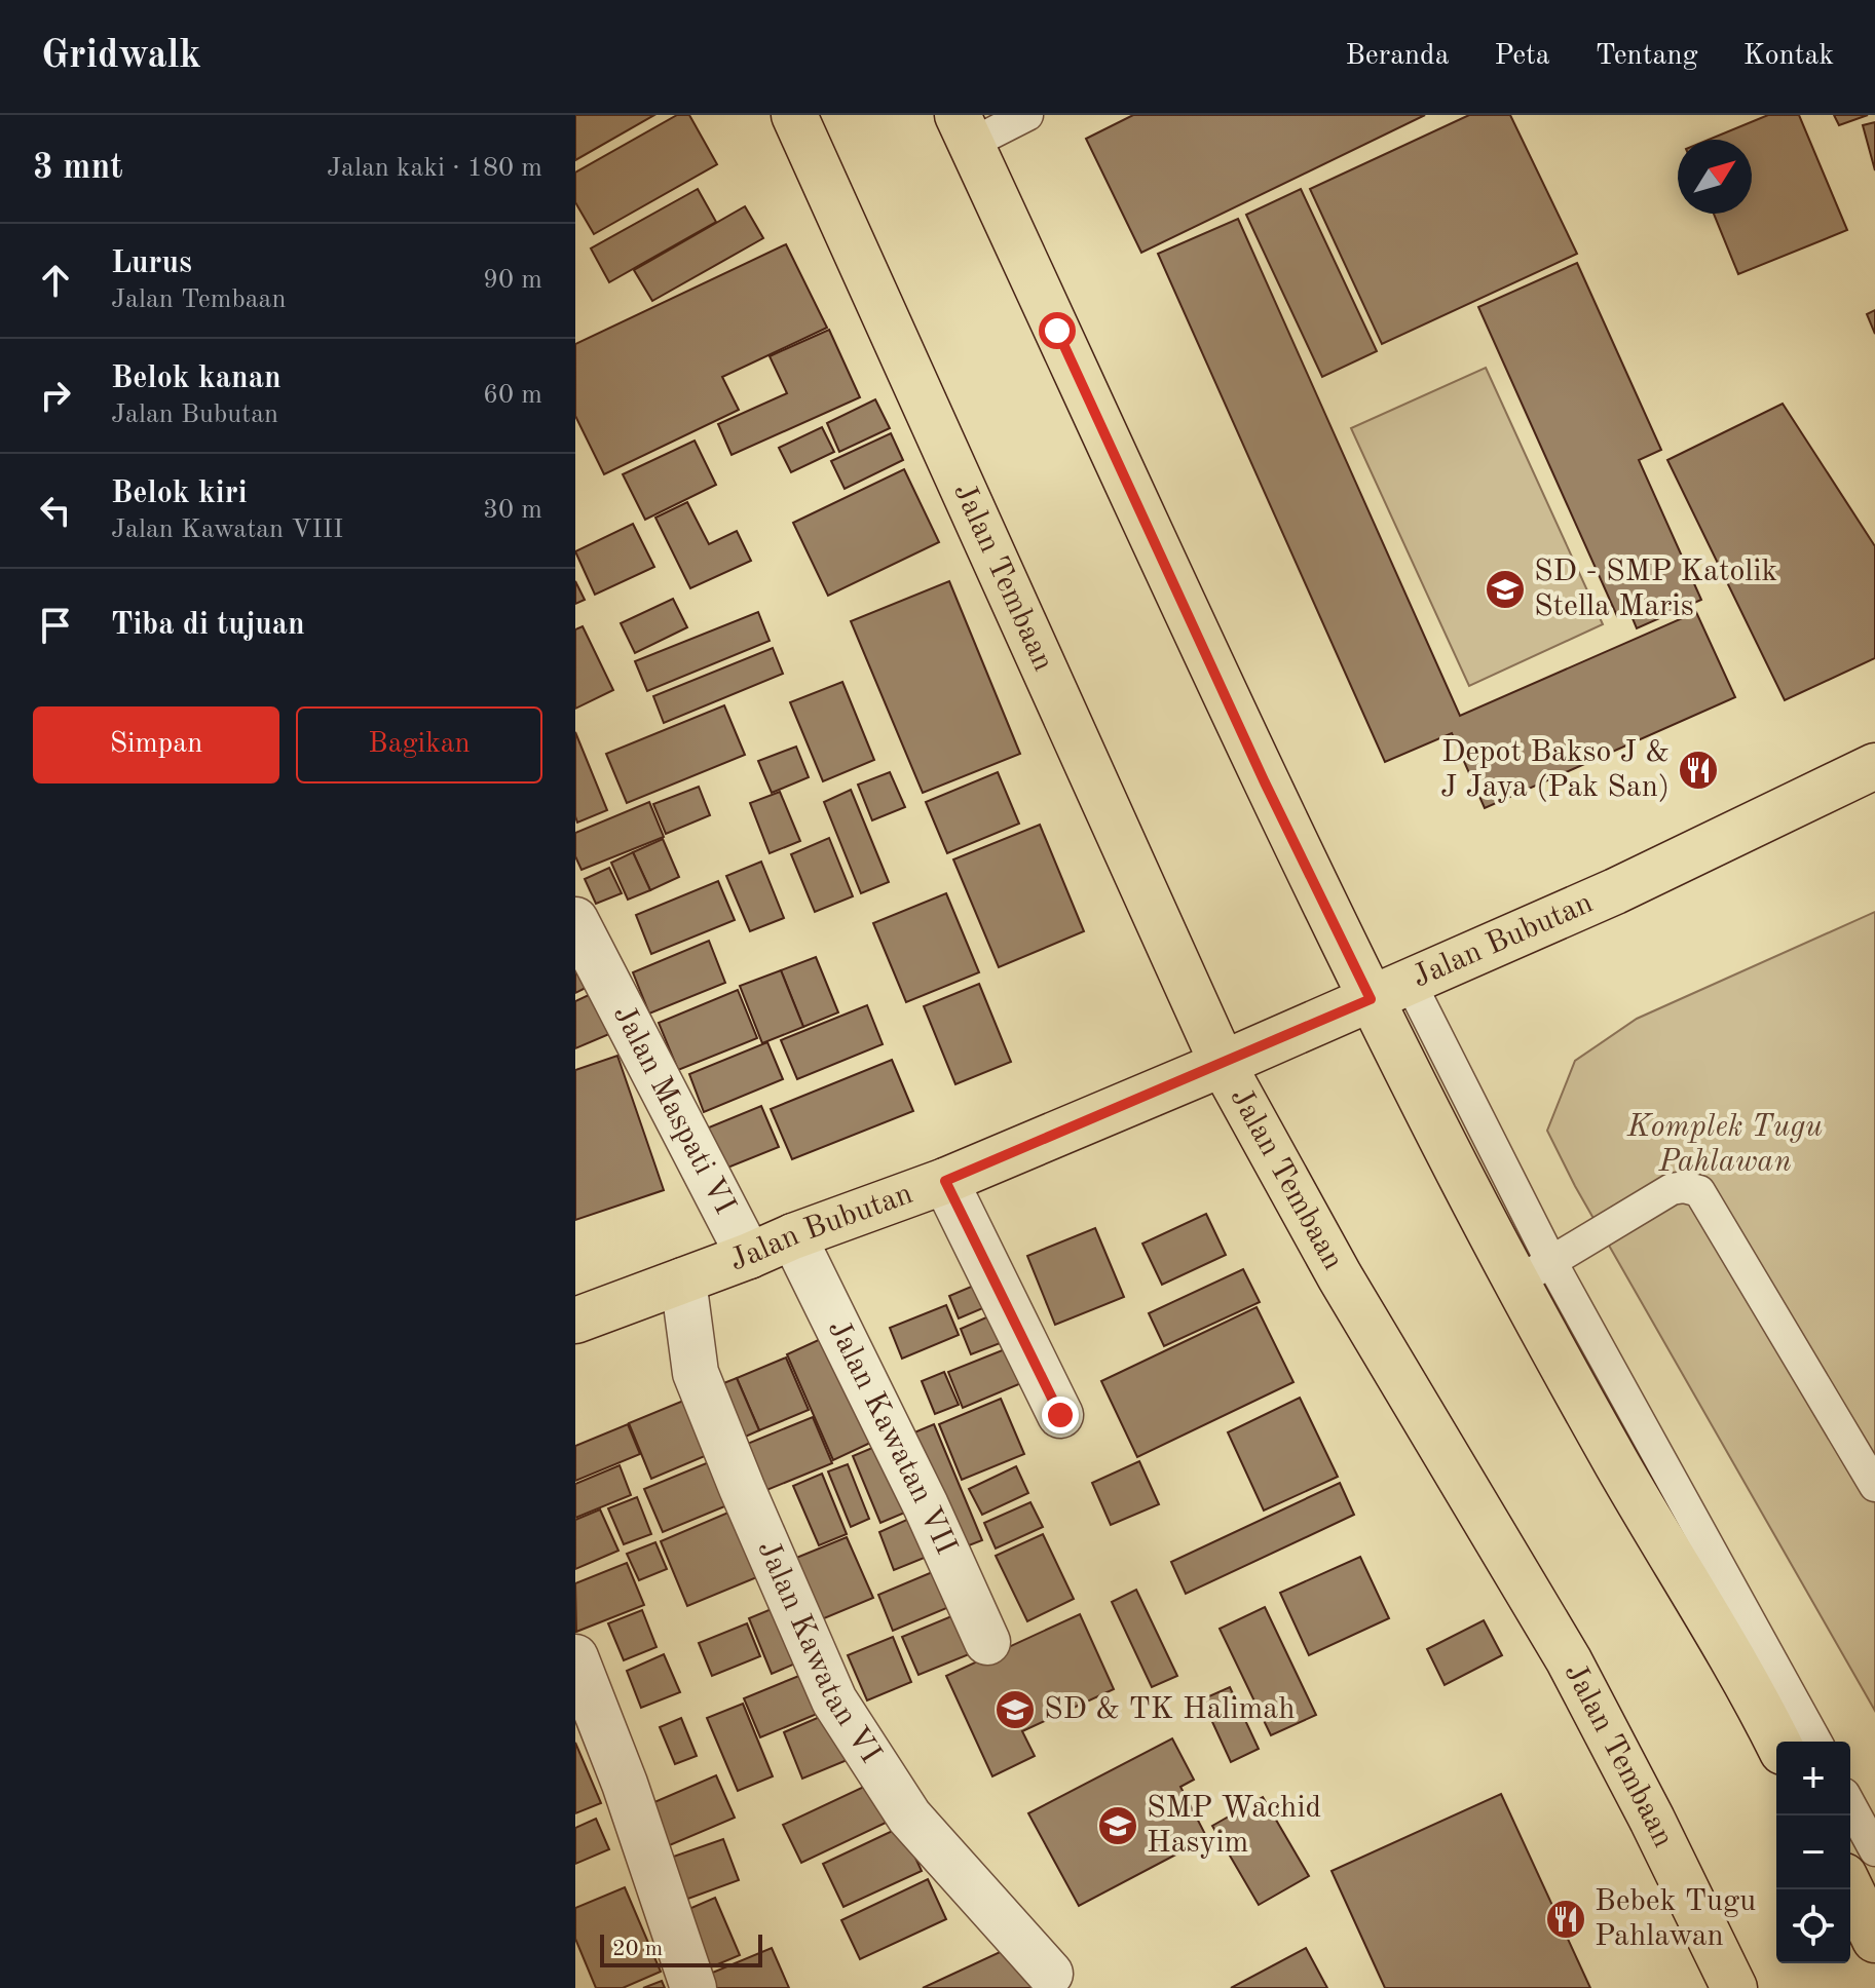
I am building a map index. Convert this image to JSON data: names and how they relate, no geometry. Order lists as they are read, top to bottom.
{
  "streets": {
    "main road": ["Jalan Tembaan", "Jalan Bubutan"],
    "street": ["Jalan Maspati VI", "Jalan Kawatan VII", "Jalan Kawatan VI"]
  },
  "crossings": [
    ["Jalan Tembaan", "Jalan Bubutan"],
    ["Jalan Bubutan", "Jalan Maspati VI"],
    ["Jalan Bubutan", "Jalan Kawatan VII"],
    ["Jalan Bubutan", "Jalan Kawatan VI"]
  ],
  "parks": ["Komplek Tugu Pahlawan"],
  "places": {
    "school or university": ["SD - SMP Katolik Stella Maris", "SD & TK Halimah", "SMP Wachid Hasyim"],
    "restaurant": ["Depot Bakso J & J Jaya (Pak San)", "Bebek Tugu Pahlawan"]
  },
  "scale_bar": "20 m",
  "north": "top right",
  "page": {
    "header": "Gridwalk",
    "nav": [
      "Beranda",
      "Peta",
      "Tentang",
      "Kontak"
    ],
    "heading": ["3 mnt", "Jalan kaki · 180 m"],
    "list": [
      ["Lurus", "Jalan Tembaan", "90 m"],
      ["Belok kanan", "Jalan Bubutan", "60 m"],
      ["Belok kiri", "Jalan Kawatan VIII", "30 m"],
      "Tiba di tujuan"
    ],
    "buttons": ["Simpan", "Bagikan"],
    "map_buttons": ["+", "−"],
    "scale": "20 m"
  }
}
